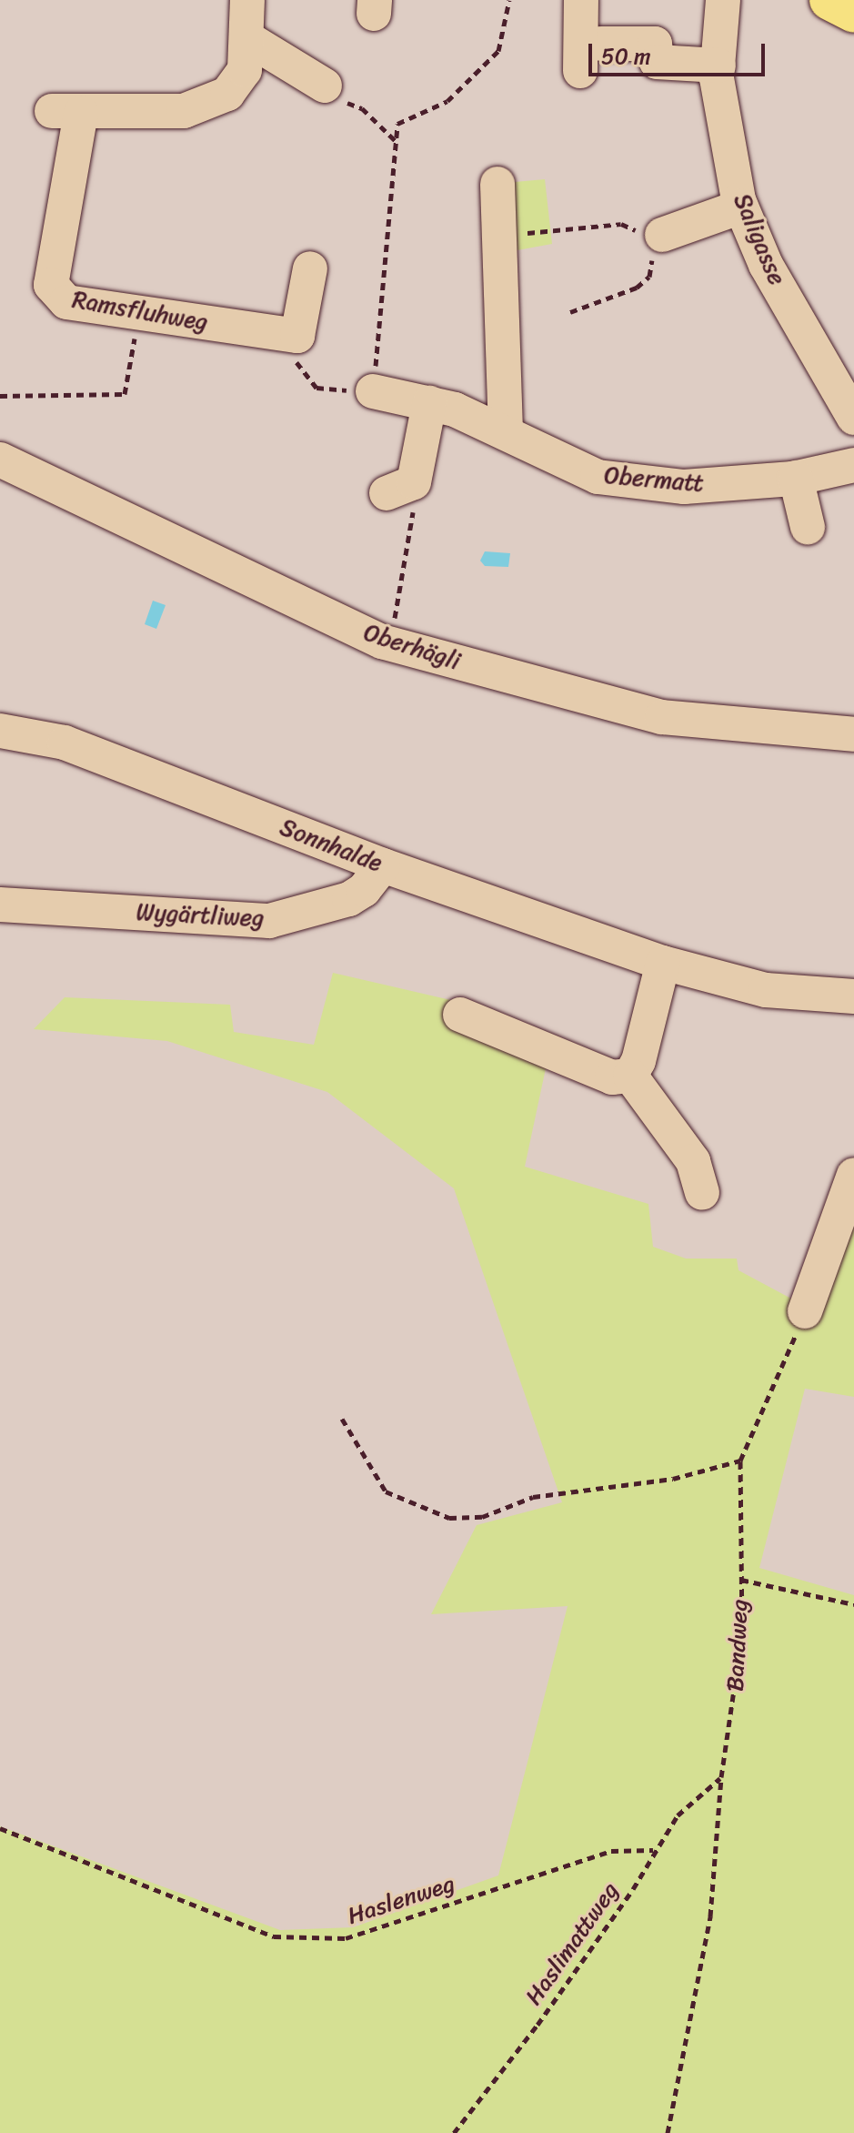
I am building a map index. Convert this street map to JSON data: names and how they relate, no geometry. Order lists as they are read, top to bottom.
{
  "streets": {
    "street": [
      "Saligasse",
      "Ramsfluhweg",
      "Obermatt",
      "Oberhägli",
      "Sonnhalde",
      "Wygärtliweg"
    ],
    "path": ["Bandweg", "Haslenweg", "Haslimattweg"]
  },
  "crossings": [
    ["Sonnhalde", "Wygärtliweg"],
    ["Bandweg", "Haslimattweg"],
    ["Haslenweg", "Haslimattweg"]
  ],
  "scale_bar": "50 m"
}
